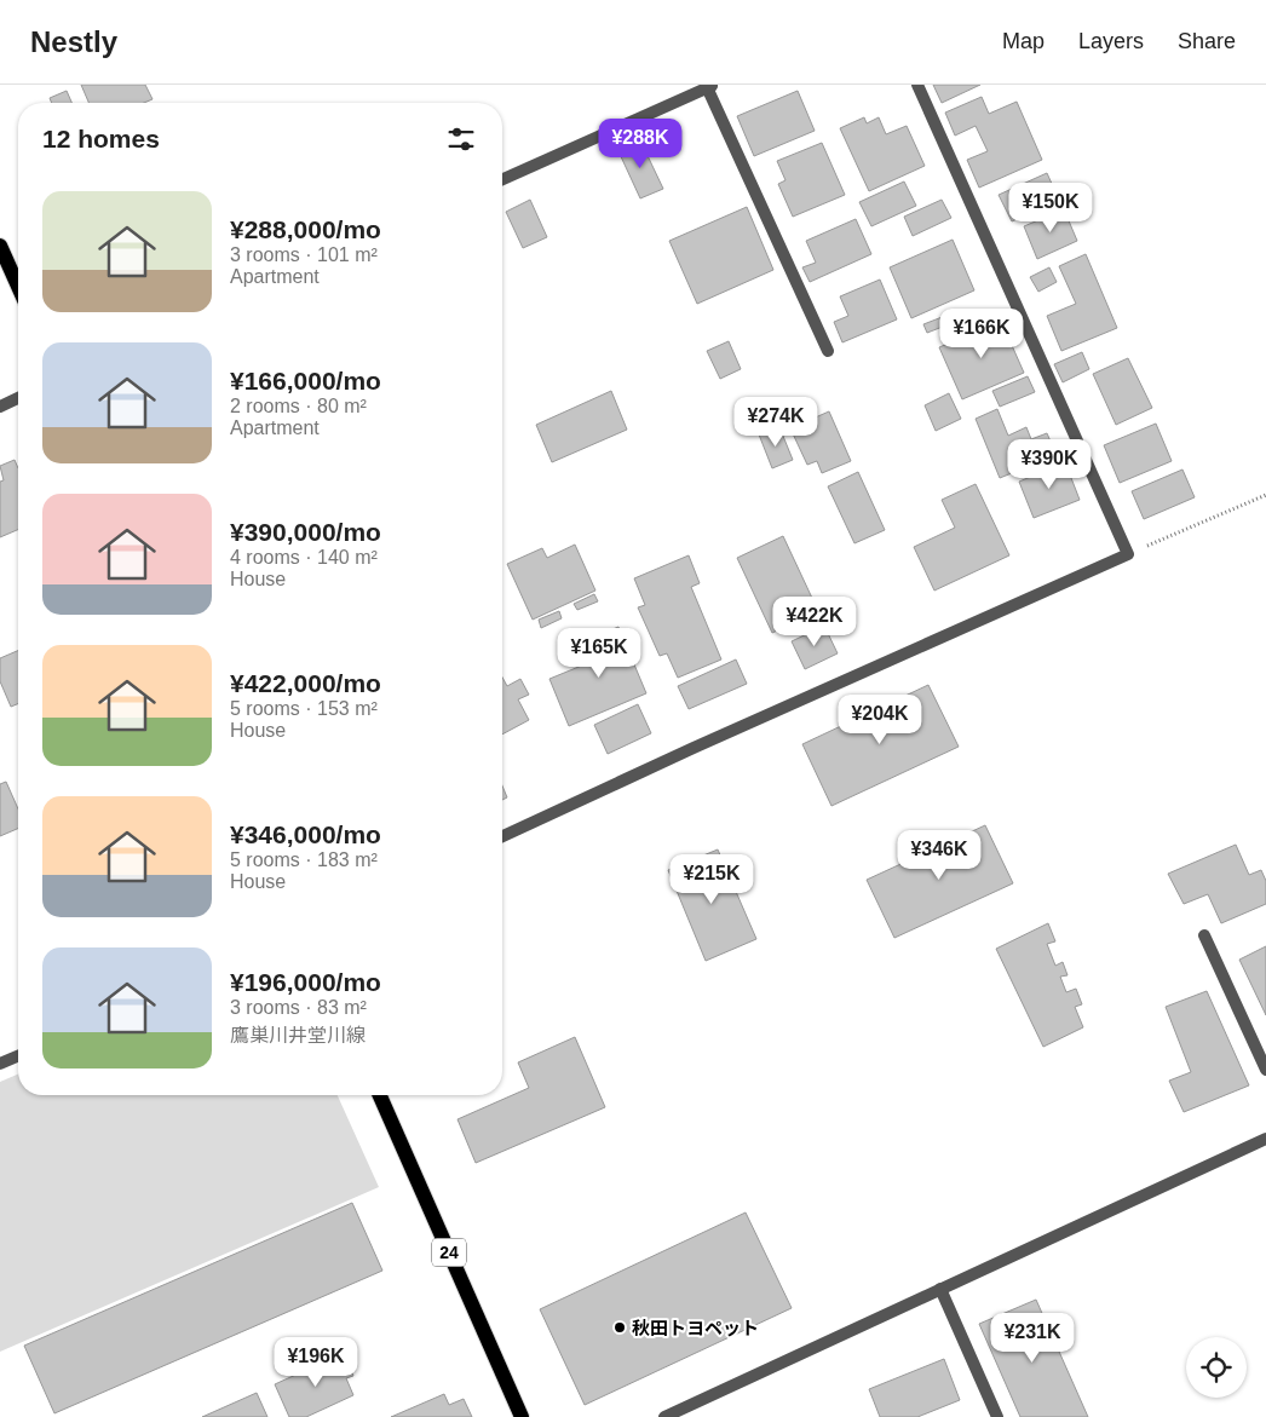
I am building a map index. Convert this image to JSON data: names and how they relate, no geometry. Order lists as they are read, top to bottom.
{
  "streets": {
    "main road": ["24"]
  },
  "places": ["秋田トヨペット"],
  "page": {
    "header": "Nestly",
    "nav": ["Map", "Layers", "Share"],
    "heading": "12 homes",
    "price": [
      "¥288K",
      "¥150K",
      "¥166K",
      "¥274K",
      "¥390K",
      "¥422K",
      "¥165K",
      "¥204K",
      "¥346K",
      "¥215K",
      "¥231K",
      "¥196K"
    ],
    "list": [
      {
        "name": "¥288,000/mo",
        "note": "3 rooms · 101 m² · Apartment"
      },
      {
        "name": "¥166,000/mo",
        "note": "2 rooms · 80 m² · Apartment"
      },
      {
        "name": "¥390,000/mo",
        "note": "4 rooms · 140 m² · House"
      },
      {
        "name": "¥422,000/mo",
        "note": "5 rooms · 153 m² · House"
      },
      {
        "name": "¥346,000/mo",
        "note": "5 rooms · 183 m² · House"
      },
      {
        "name": "¥196,000/mo",
        "note": "3 rooms · 83 m² · 鷹巣川井堂川線"
      }
    ]
  }
}
